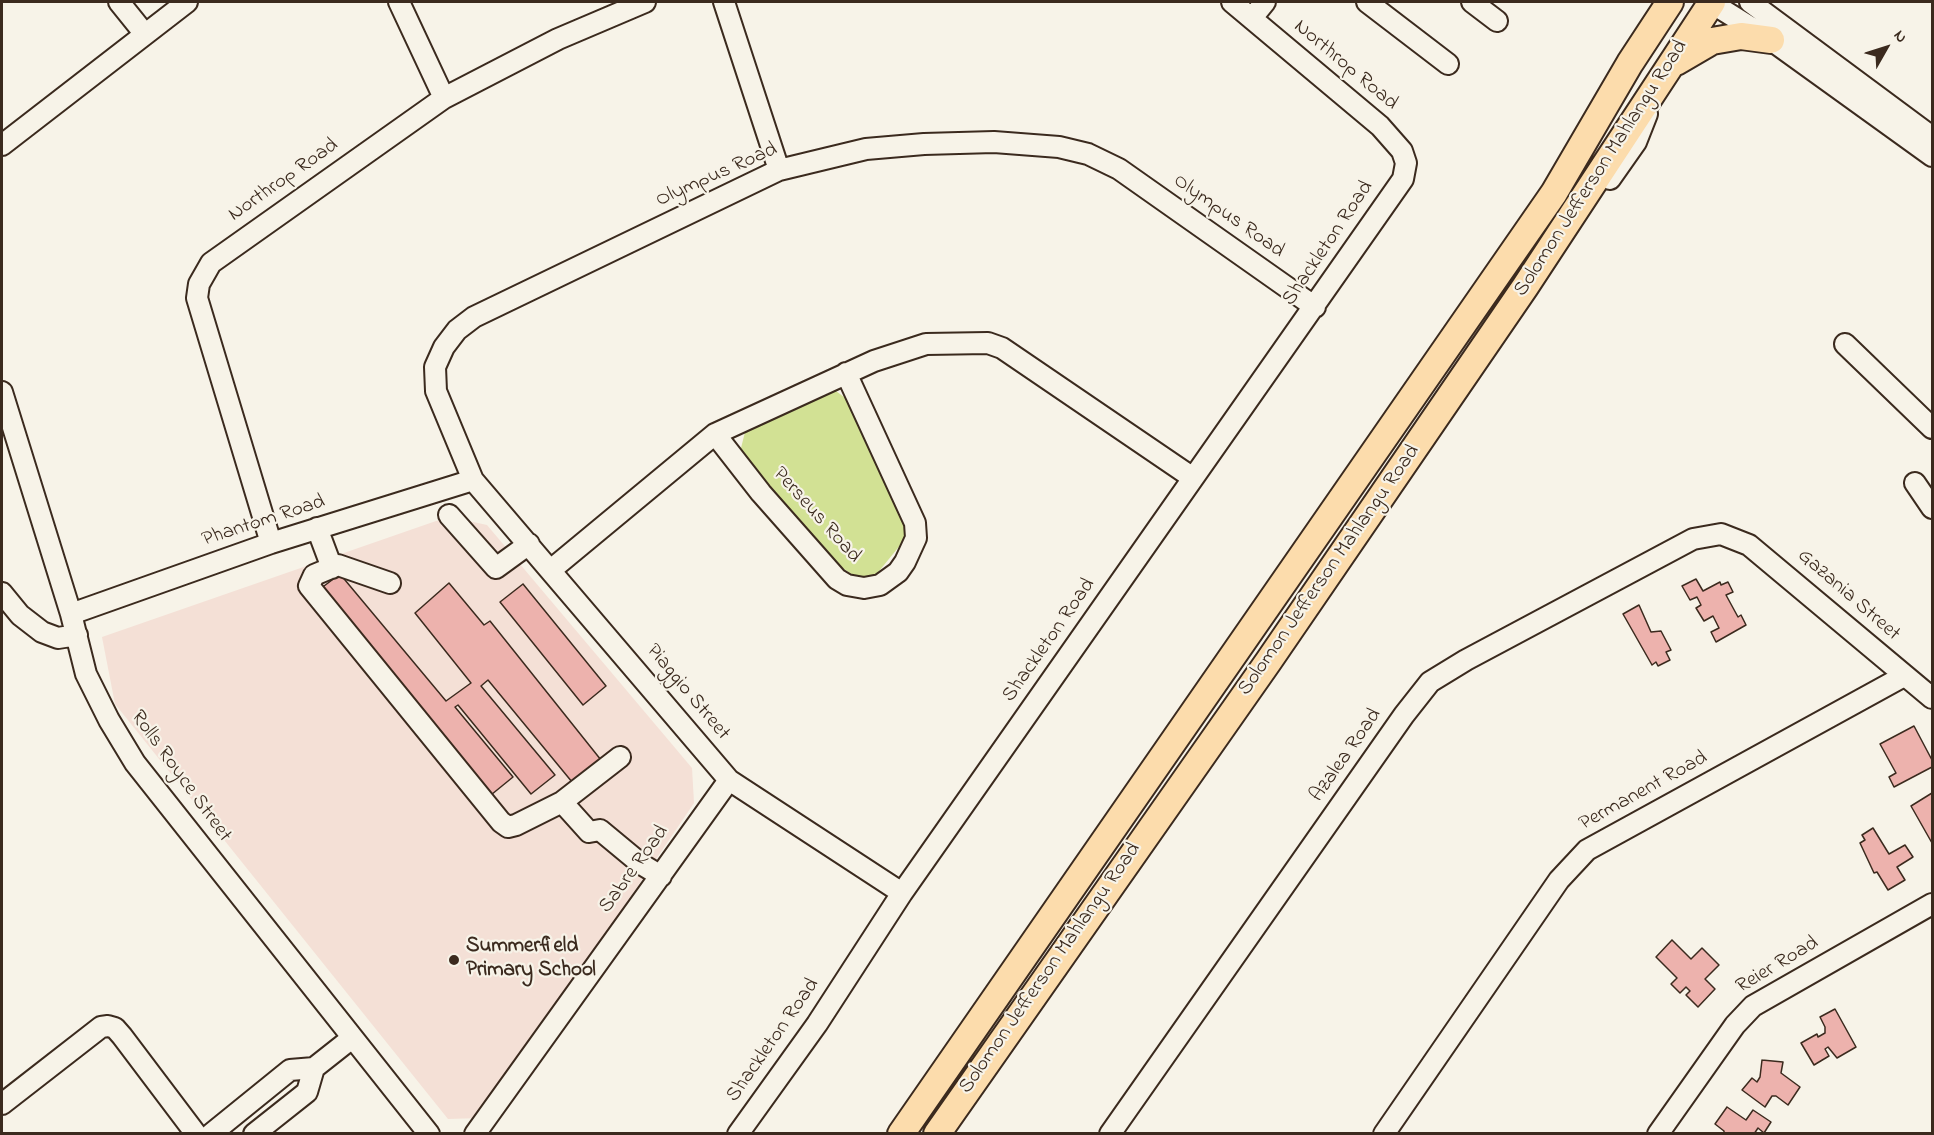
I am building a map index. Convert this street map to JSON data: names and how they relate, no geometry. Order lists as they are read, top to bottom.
{
  "streets": {
    "main road": ["Solomon Jefferson Mahlangu Road"],
    "street": [
      "Northrop Road",
      "Olympus Road",
      "Shackleton Road",
      "Perseus Road",
      "Phantom Road",
      "Gazania Street",
      "Piaggio Street",
      "Azalea Road",
      "Rolls Royce Street",
      "Permanent Road",
      "Sabre Road",
      "Reier Road"
    ]
  },
  "crossings": [
    ["Northrop Road", "Shackleton Road"],
    ["Northrop Road", "Phantom Road"],
    ["Olympus Road", "Shackleton Road"],
    ["Olympus Road", "Phantom Road"],
    ["Olympus Road", "Piaggio Street"],
    ["Shackleton Road", "Piaggio Street"],
    ["Phantom Road", "Piaggio Street"],
    ["Phantom Road", "Rolls Royce Street"],
    ["Gazania Street", "Azalea Road"],
    ["Gazania Street", "Permanent Road"],
    ["Piaggio Street", "Sabre Road"]
  ],
  "places": ["Summerfield Primary School"],
  "north": "top right"
}
